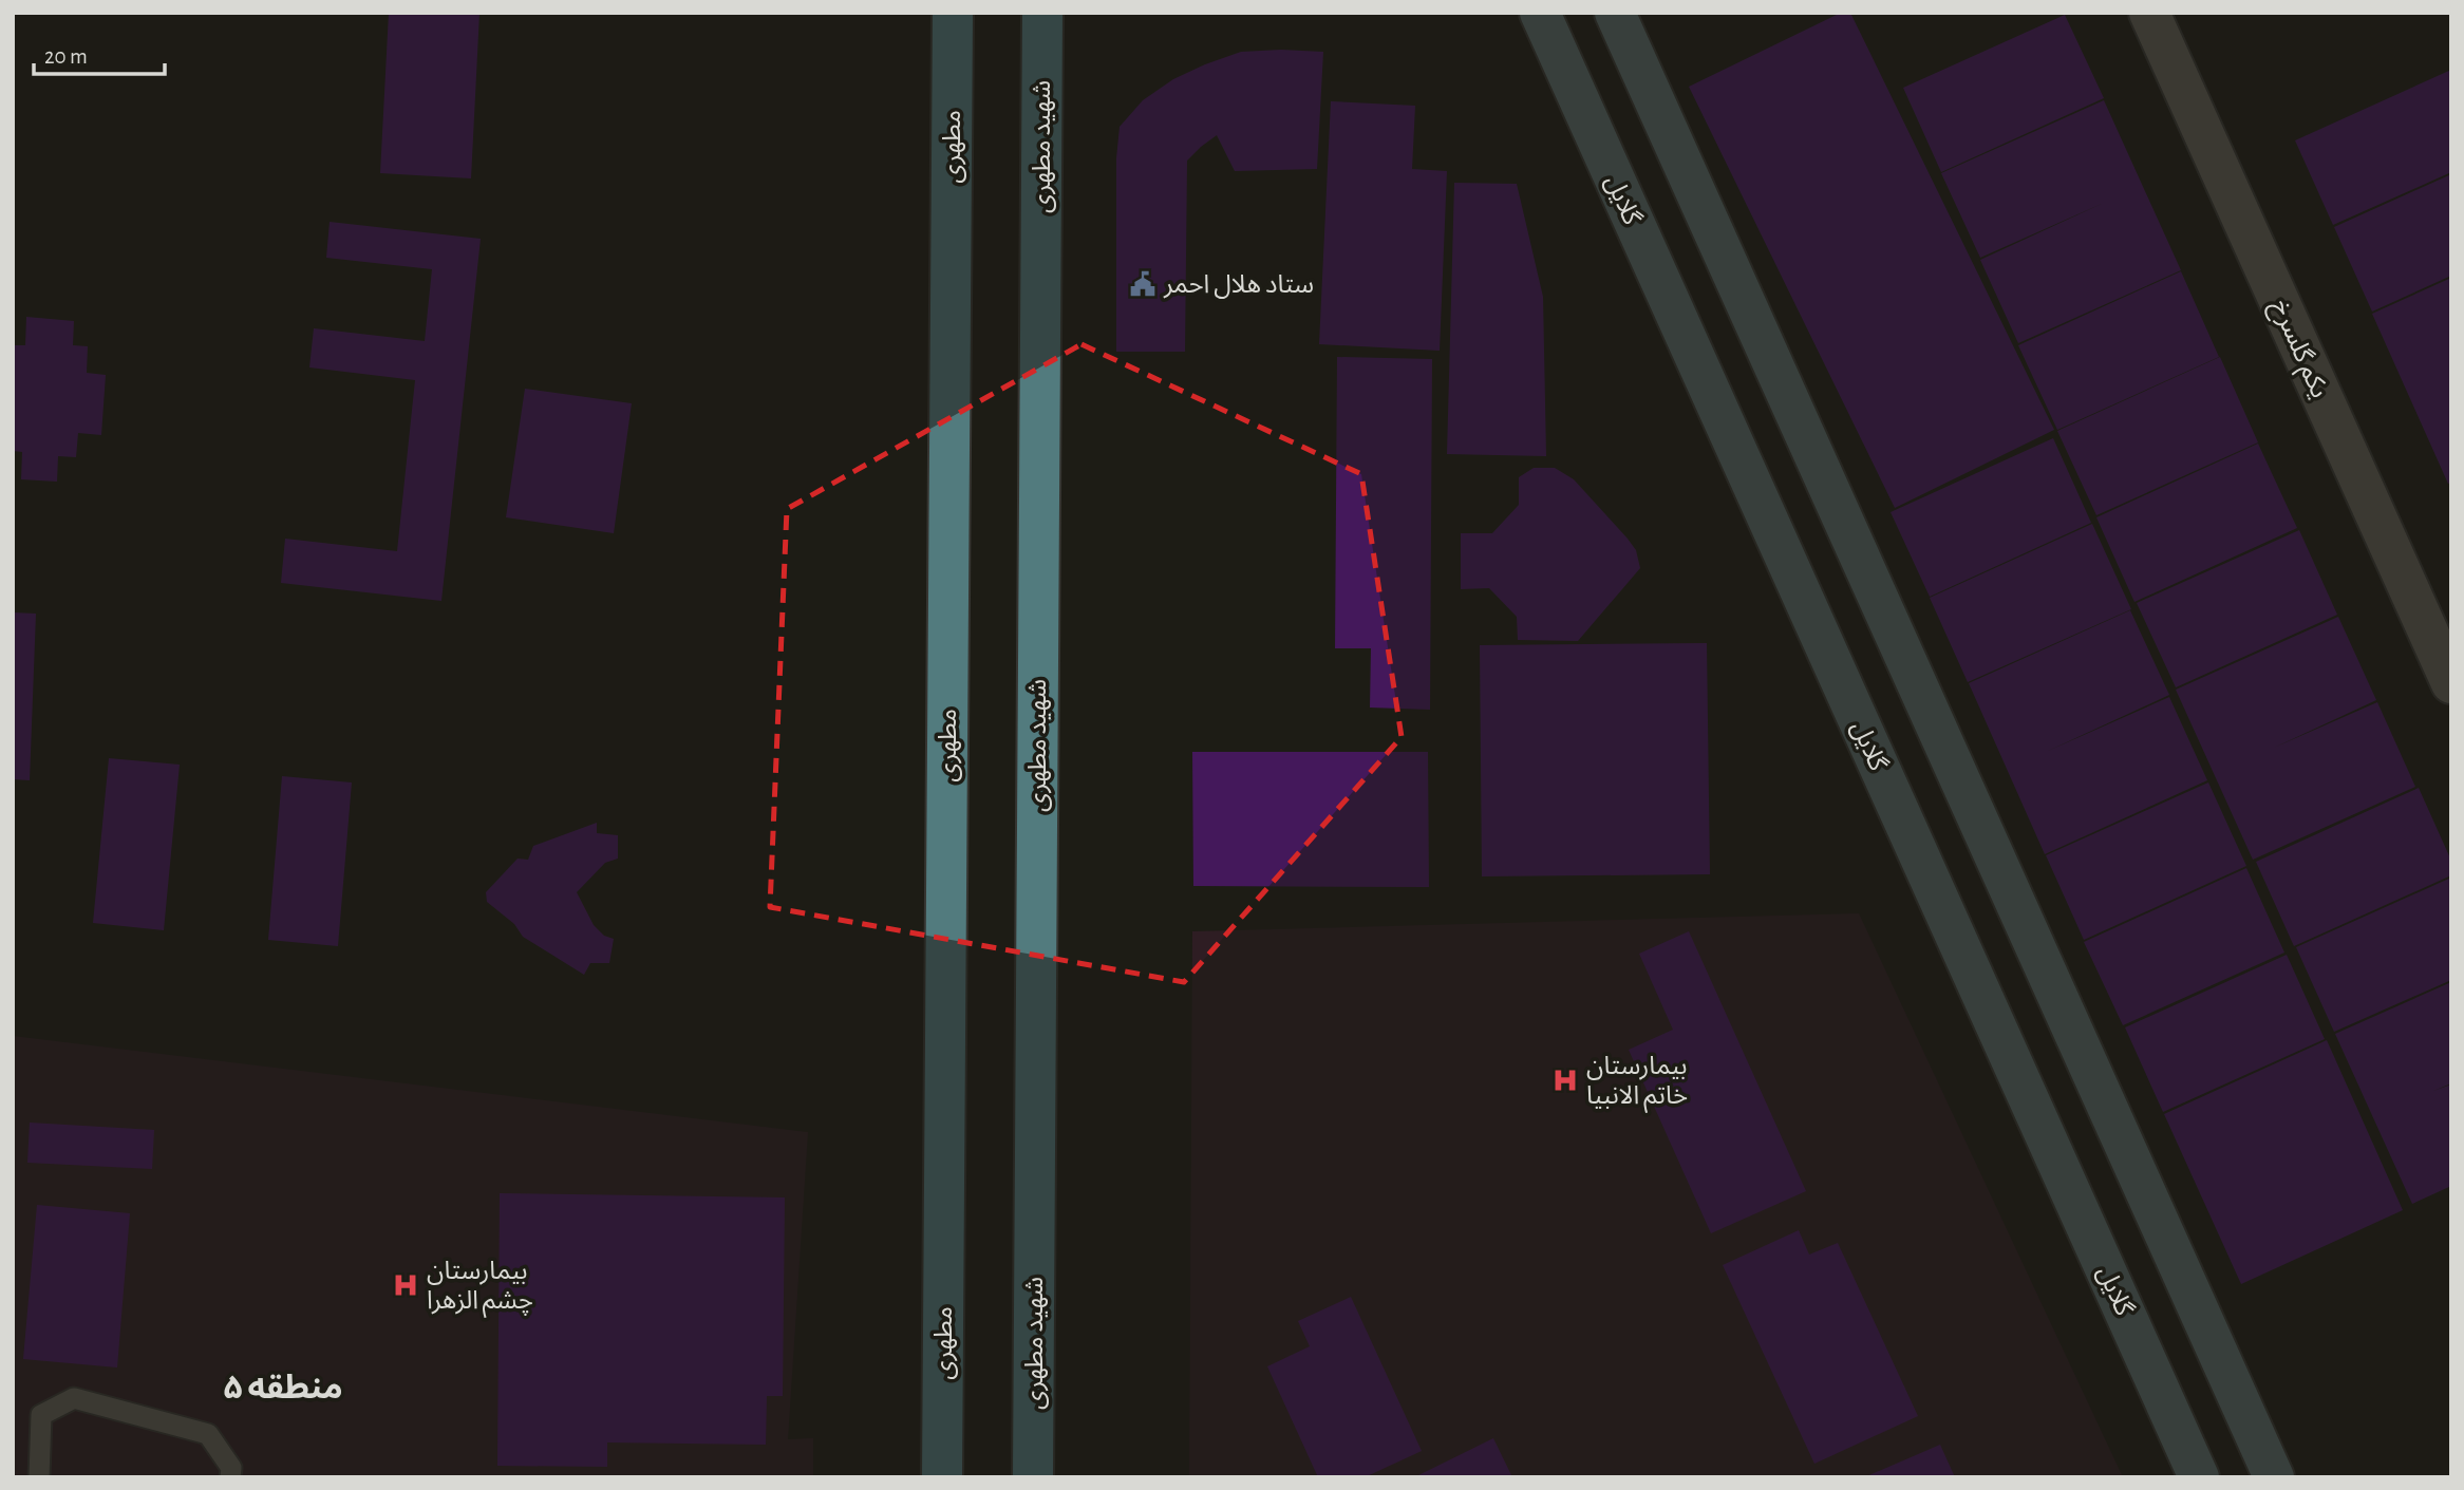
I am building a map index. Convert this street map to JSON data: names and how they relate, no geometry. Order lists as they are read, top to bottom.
{
  "streets": {
    "main road": ["مطهری", "شهید مطهری"],
    "street": ["گلایل", "یکم گلسرخ"]
  },
  "districts": ["منطقه ۵"],
  "places": {
    "public building": ["ستاد هلال احمر"],
    "hospital": ["بیمارستان خاتم الانبیا", "بیمارستان چشم الزهرا"]
  },
  "scale_bar": "20 m"
}
